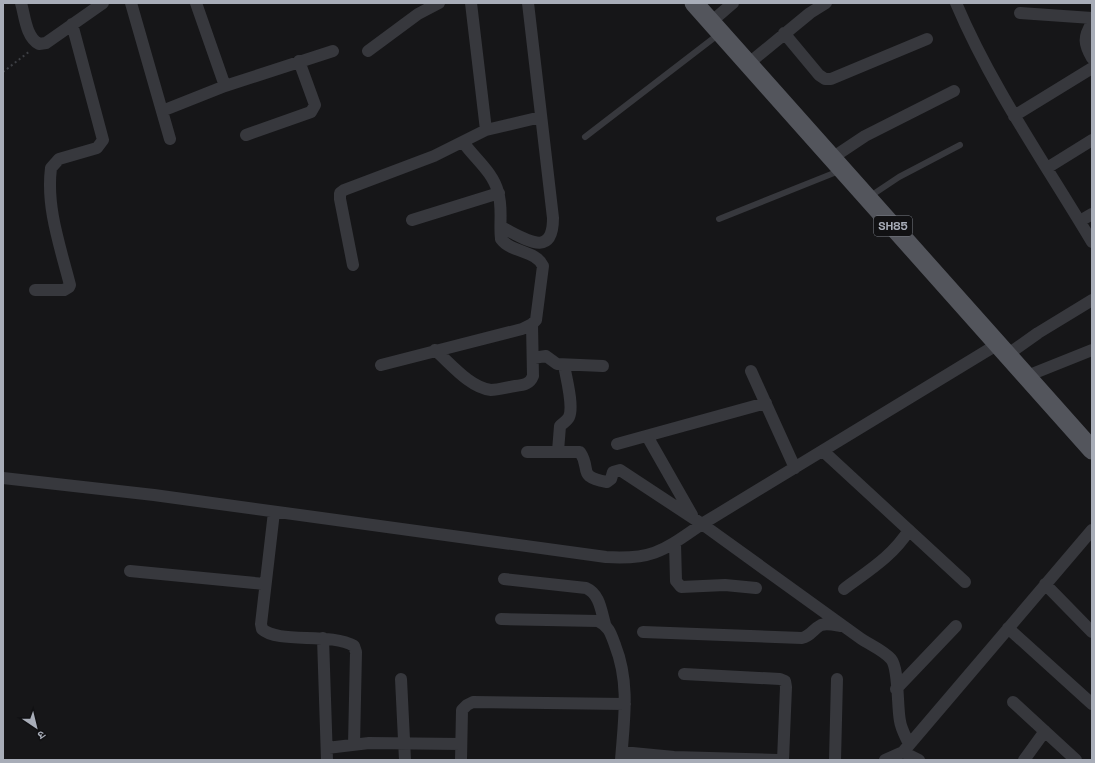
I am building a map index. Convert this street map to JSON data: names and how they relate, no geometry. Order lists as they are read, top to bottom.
{
  "streets": {
    "main road": ["SH85"]
  },
  "north": "bottom right"
}
